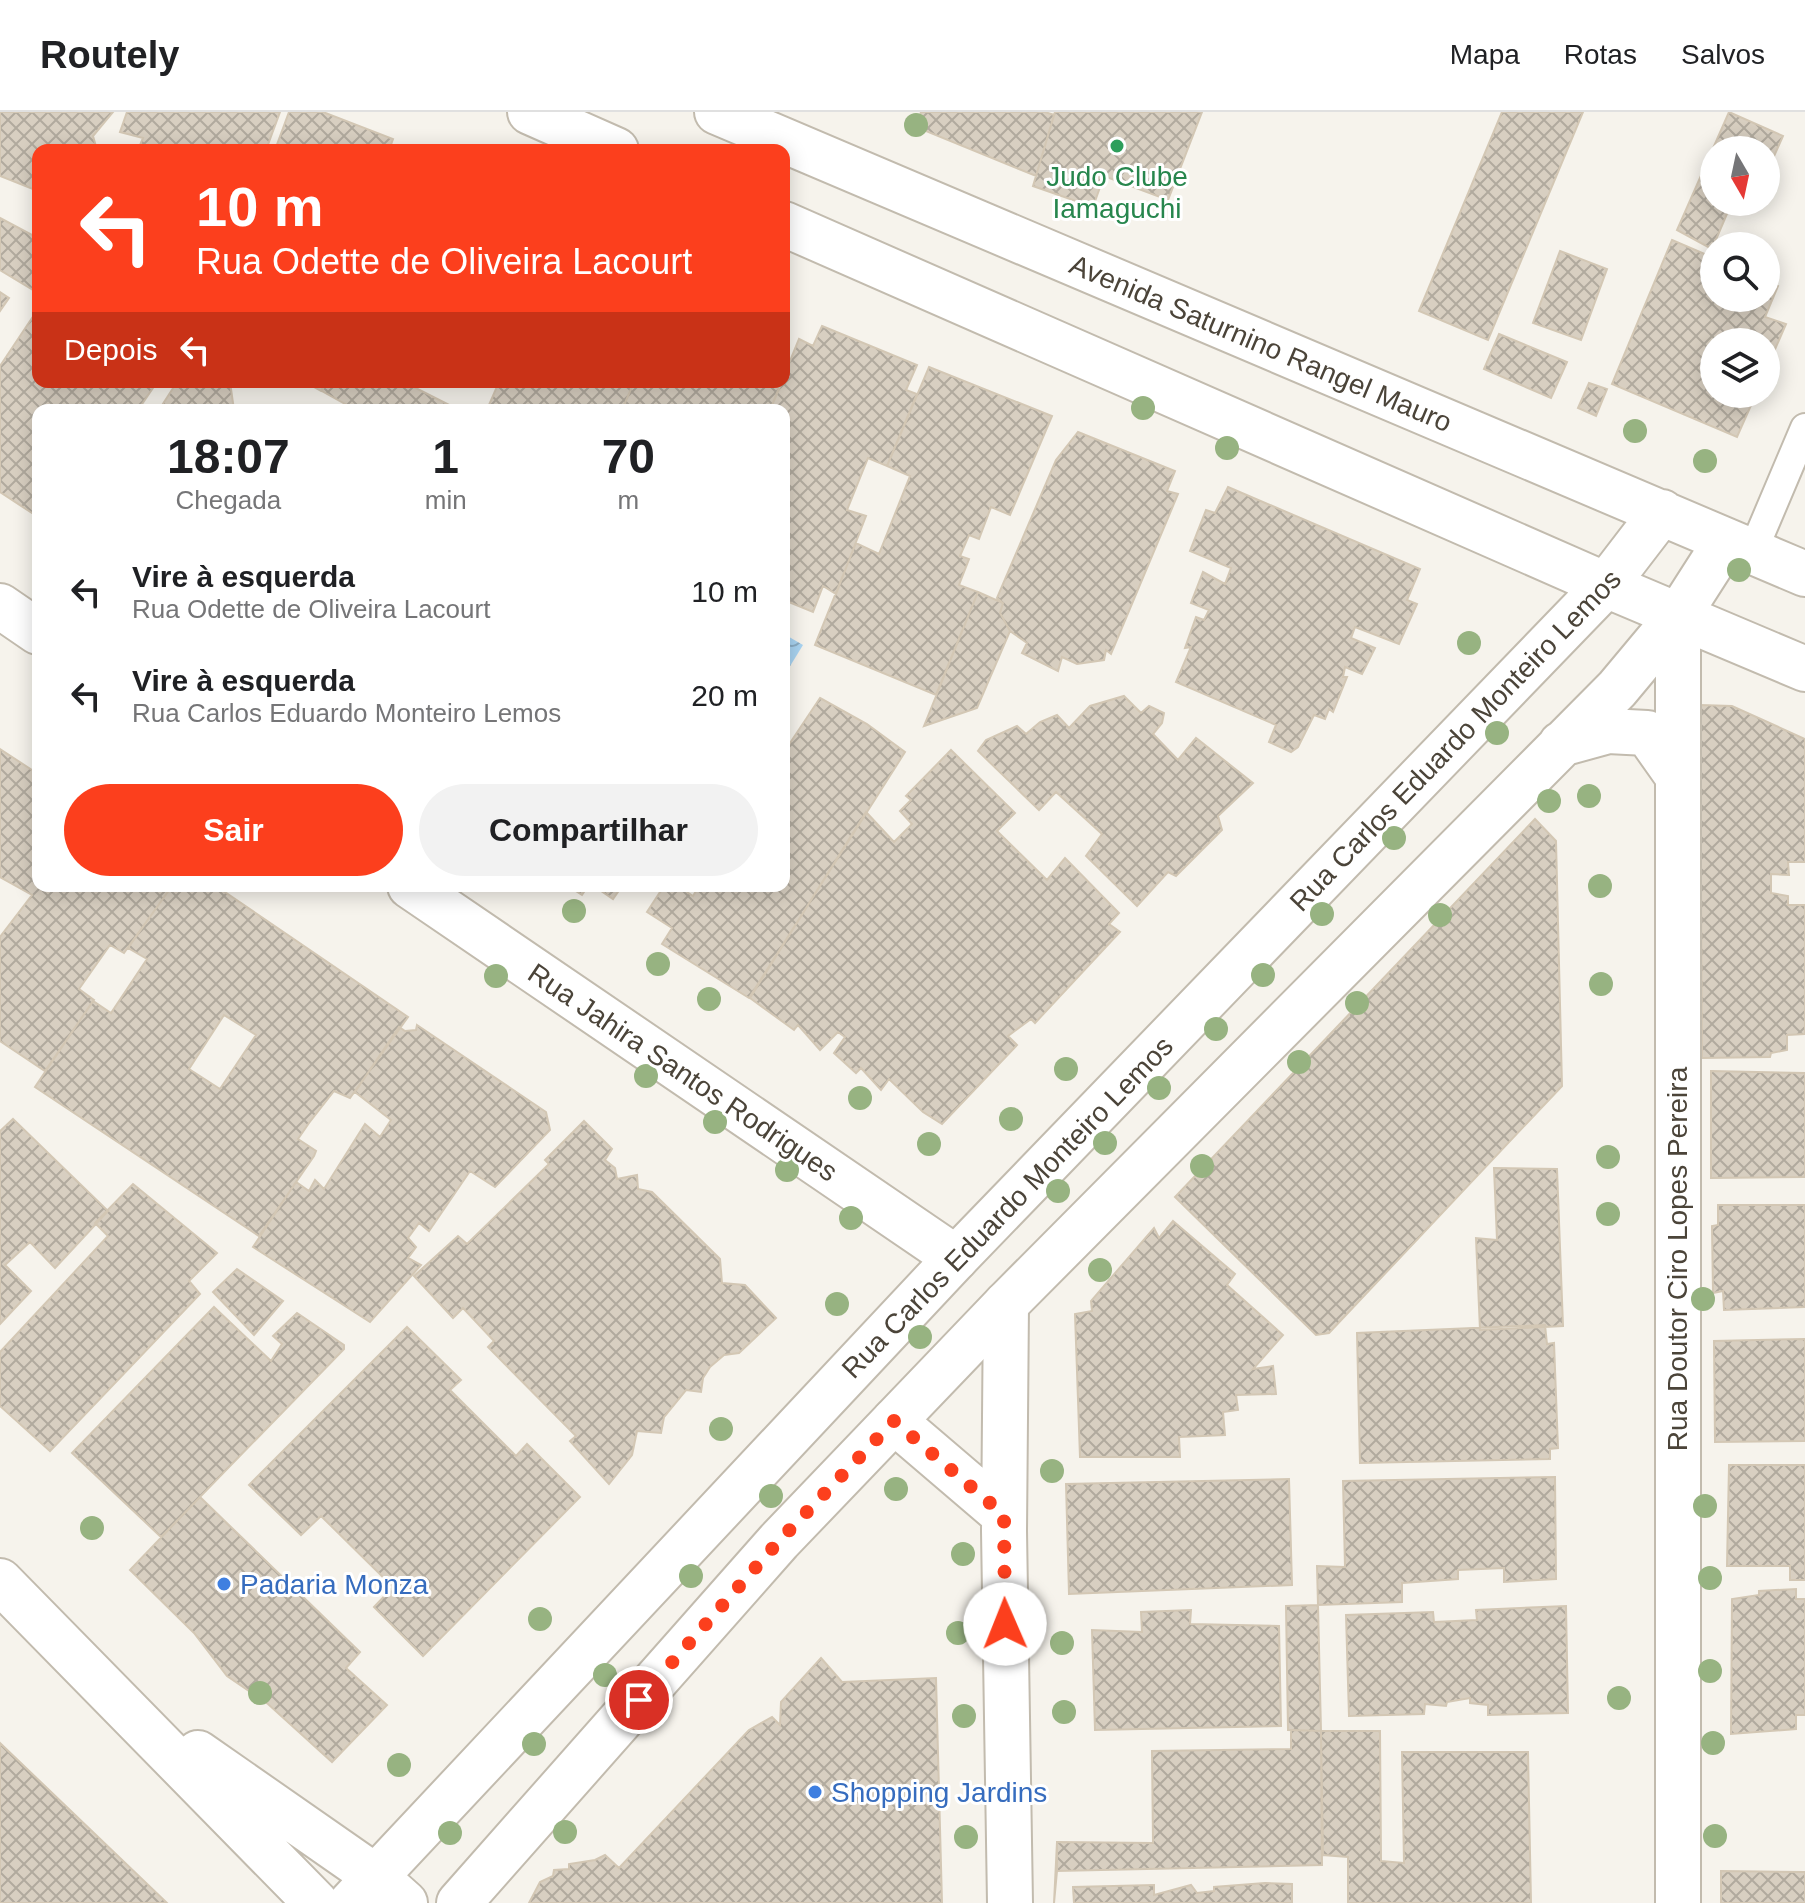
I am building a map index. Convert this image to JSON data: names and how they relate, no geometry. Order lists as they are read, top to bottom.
{
  "streets": {
    "street": [
      "Avenida Saturnino Rangel Mauro",
      "Rua Carlos Eduardo Monteiro Lemos",
      "Rua Jahira Santos Rodrigues",
      "Rua Doutor Ciro Lopes Pereira"
    ]
  },
  "crossings": [
    ["Avenida Saturnino Rangel Mauro", "Rua Carlos Eduardo Monteiro Lemos"],
    ["Rua Carlos Eduardo Monteiro Lemos", "Rua Jahira Santos Rodrigues"]
  ],
  "places": ["Judo Clube Iamaguchi", "Padaria Monza", "Shopping Jardins"],
  "north": "bottom",
  "page": {
    "header": "Routely",
    "nav": ["Mapa", "Rotas", "Salvos"],
    "turn": ["10 m", "Rua Odette de Oliveira Lacourt"],
    "then": "Depois",
    "eta": [
      "18:07",
      "Chegada",
      "1",
      "min",
      "70",
      "m"
    ],
    "list": [
      {
        "name": "Vire à esquerda",
        "note": "Rua Odette de Oliveira Lacourt",
        "value": "10 m"
      },
      {
        "name": "Vire à esquerda",
        "note": "Rua Carlos Eduardo Monteiro Lemos",
        "value": "20 m"
      }
    ],
    "buttons": ["Sair", "Compartilhar"]
  }
}
